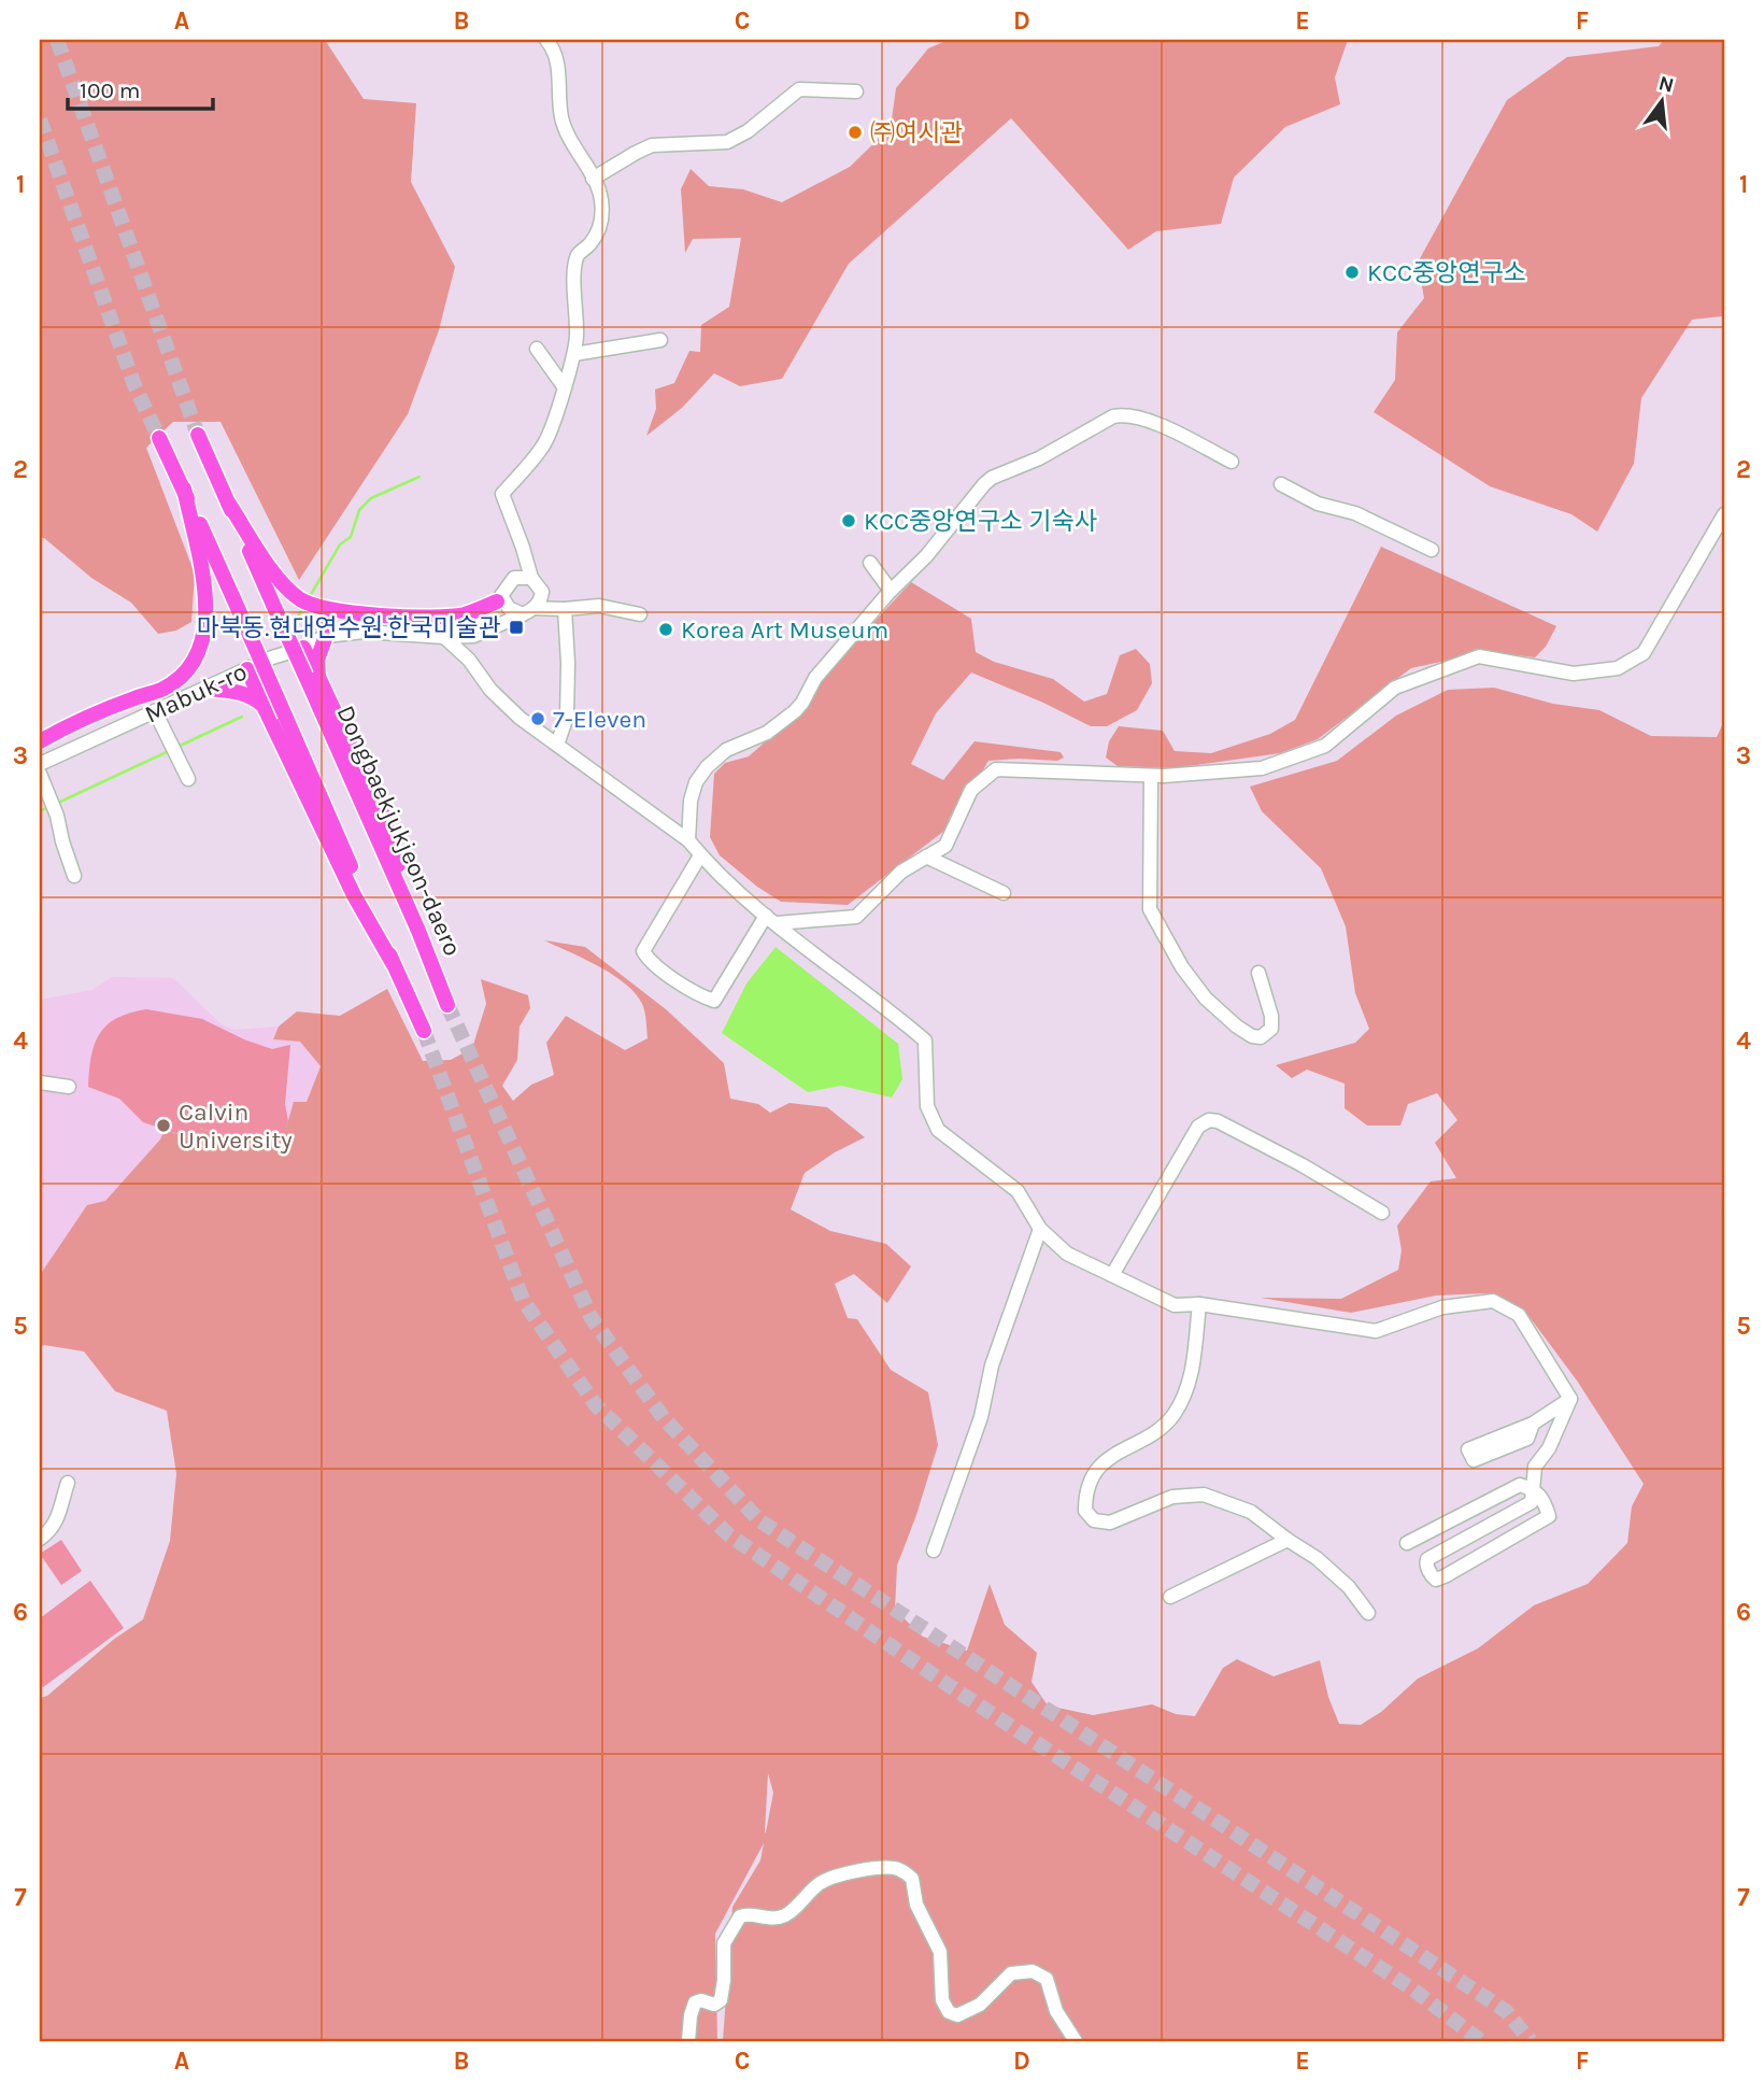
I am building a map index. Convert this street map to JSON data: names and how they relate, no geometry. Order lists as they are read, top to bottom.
{
  "streets": {
    "main road": ["Dongbaekjukjeon-daero"],
    "street": ["Mabuk-ro"]
  },
  "places": {
    "other": [
      "㈜여시관",
      "KCC중앙연구소",
      "KCC중앙연구소 기숙사",
      "Korea Art Museum",
      "7-Eleven",
      "Calvin University"
    ],
    "transit": ["마북동.현대연수원.한국미술관"]
  },
  "scale_bar": "100 m",
  "north": "top",
  "grid": {
    "columns": [
      "A",
      "B",
      "C",
      "D",
      "E",
      "F"
    ],
    "rows": [
      "1",
      "2",
      "3",
      "4",
      "5",
      "6",
      "7"
    ]
  }
}
